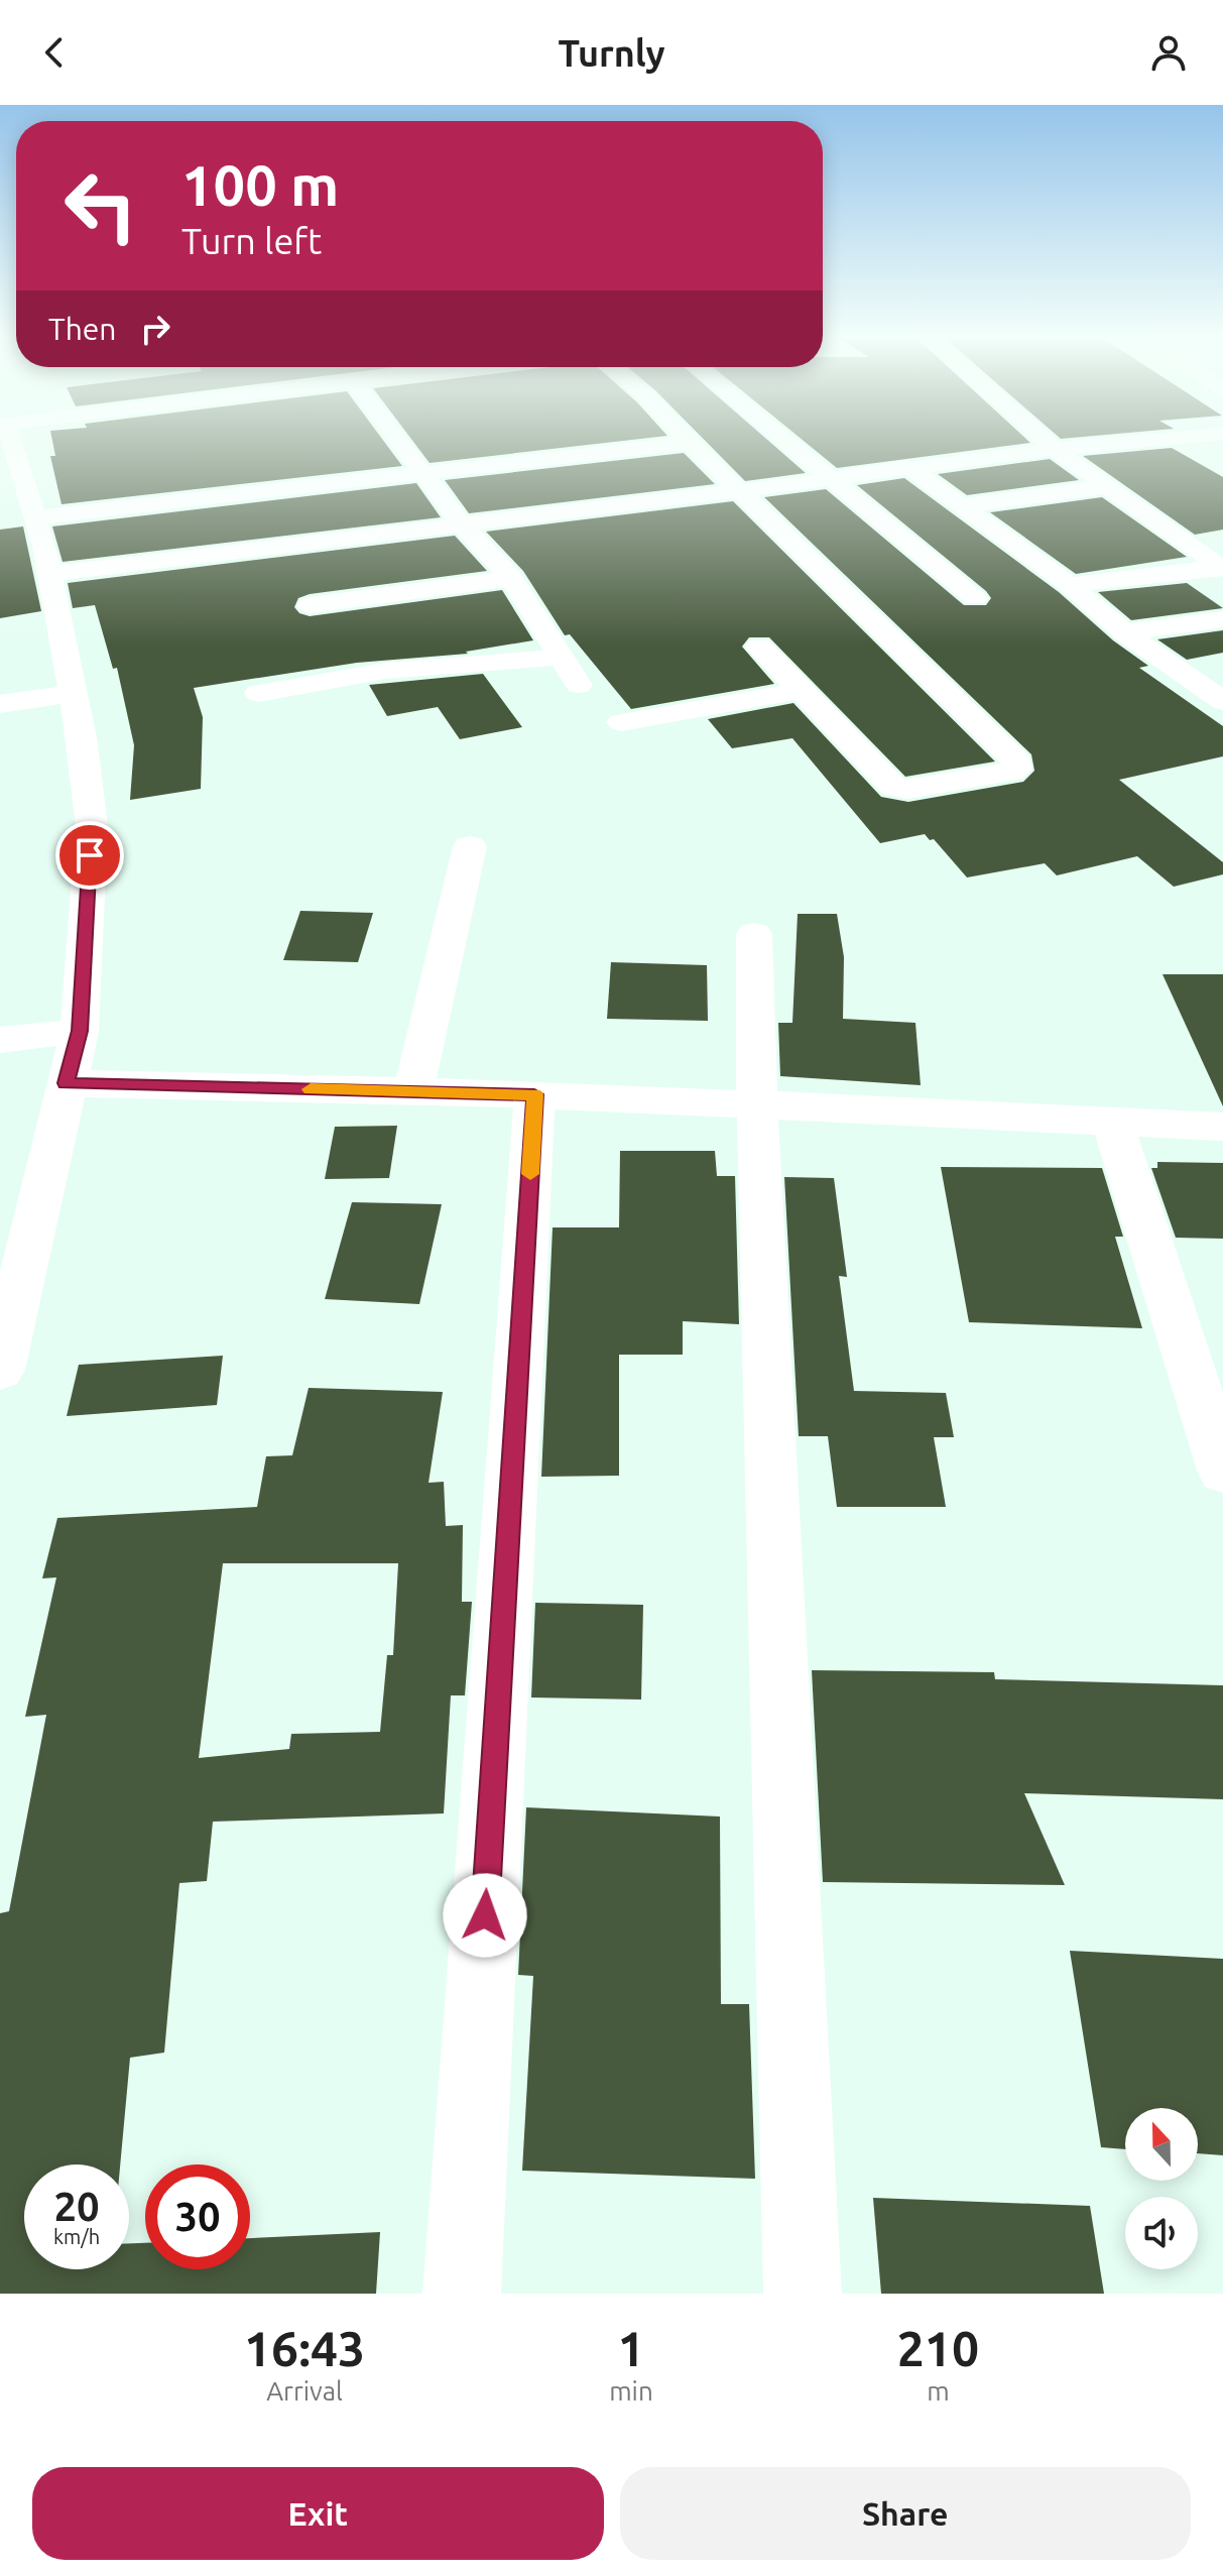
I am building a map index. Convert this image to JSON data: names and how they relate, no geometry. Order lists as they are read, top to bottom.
{
  "north": "top",
  "page": {
    "header": "Turnly",
    "turn": ["100 m", "Turn left"],
    "then": "Then",
    "speed": "20 km/h",
    "limit": "30",
    "eta": [
      "16:43",
      "Arrival",
      "1",
      "min",
      "210",
      "m"
    ],
    "buttons": ["Exit", "Share"]
  }
}
